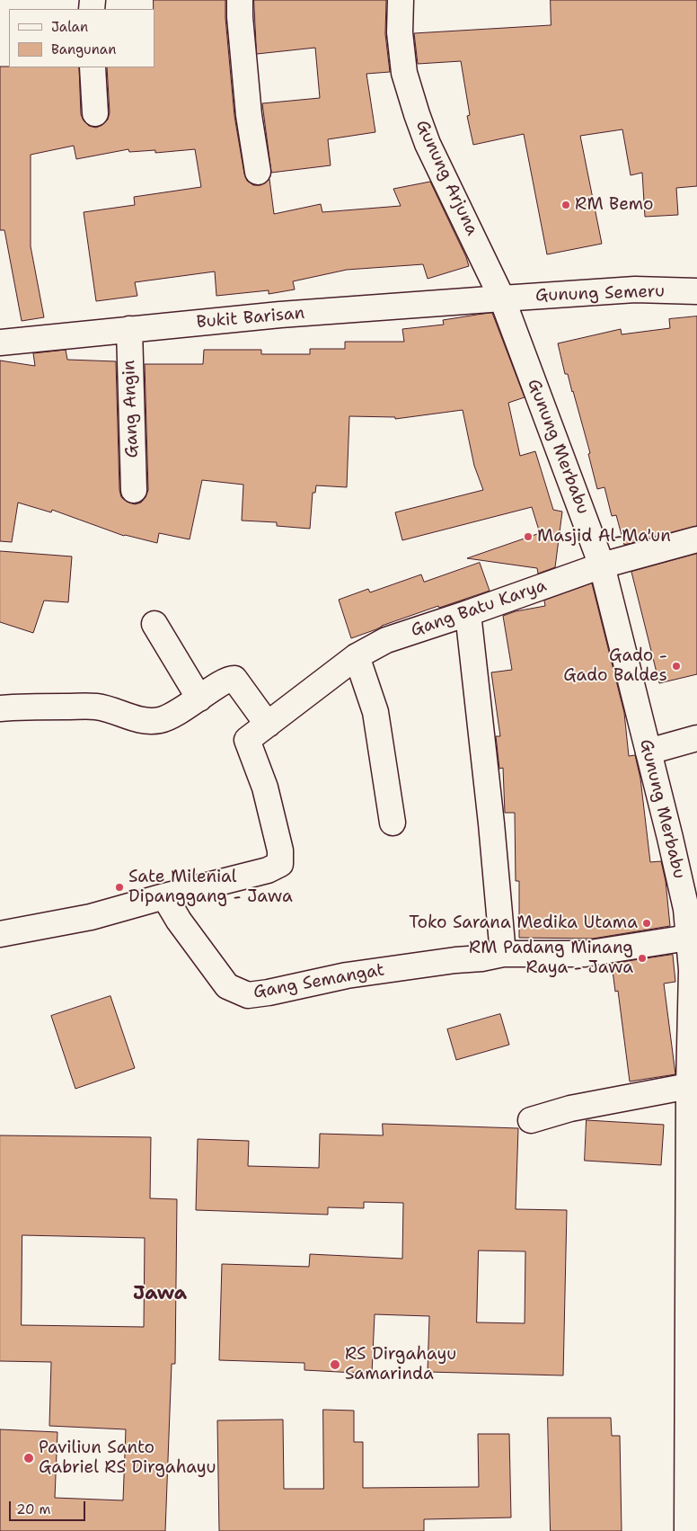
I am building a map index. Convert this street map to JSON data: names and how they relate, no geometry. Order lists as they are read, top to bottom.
{
  "streets": {
    "street": [
      "Gunung Arjuna",
      "Gunung Semeru",
      "Bukit Barisan",
      "Gang Angin",
      "Gunung Merbabu",
      "Gang Batu Karya",
      "Gang Semangat"
    ]
  },
  "crossings": [
    ["Gunung Arjuna", "Gunung Semeru"],
    ["Gunung Arjuna", "Bukit Barisan"],
    ["Gunung Arjuna", "Gunung Merbabu"],
    ["Gunung Semeru", "Bukit Barisan"],
    ["Gunung Semeru", "Gunung Merbabu"],
    ["Bukit Barisan", "Gang Angin"],
    ["Bukit Barisan", "Gunung Merbabu"],
    ["Gunung Merbabu", "Gang Batu Karya"],
    ["Gunung Merbabu", "Gang Semangat"],
    ["Gang Batu Karya", "Gang Semangat"]
  ],
  "districts": ["Jawa"],
  "places": [
    "RM Bemo",
    "Masjid Al-Ma'un",
    "Gado - Gado Baldes",
    "Sate Milenial Dipanggang - Jawa",
    "Toko Sarana Medika Utama",
    "RM Padang Minang Raya - Jawa",
    "RS Dirgahayu Samarinda",
    "Paviliun Santo Gabriel RS Dirgahayu"
  ],
  "legend": ["Jalan", "Bangunan"],
  "scale_bar": "20 m"
}
